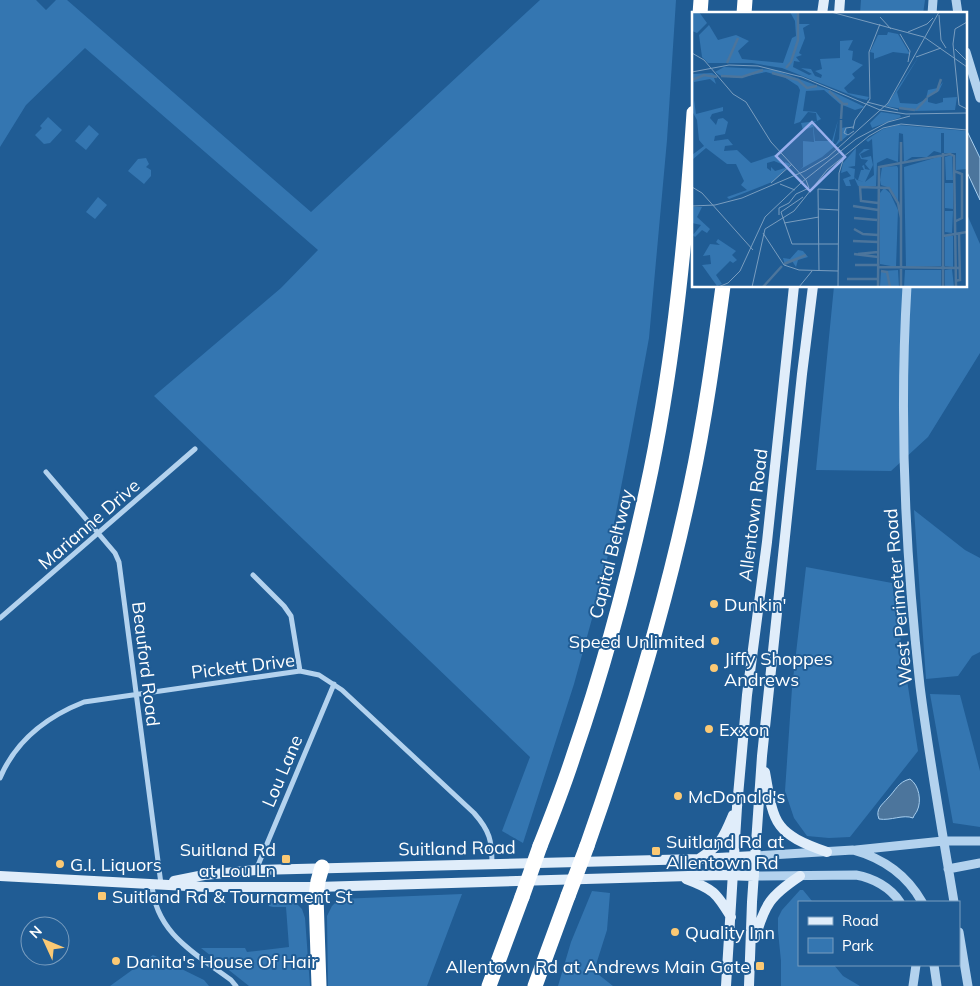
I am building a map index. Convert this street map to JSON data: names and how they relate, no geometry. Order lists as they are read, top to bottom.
{
  "streets": {
    "highway": ["Capital Beltway"],
    "main road": ["Allentown Road", "Suitland Road"],
    "street": [
      "Marianne Drive",
      "West Perimeter Road",
      "Beauford Road",
      "Pickett Drive",
      "Lou Lane"
    ]
  },
  "crossings": [
    ["Allentown Road", "Suitland Road"],
    ["Marianne Drive", "Beauford Road"],
    ["Beauford Road", "Pickett Drive"],
    ["Beauford Road", "Suitland Road"],
    ["Pickett Drive", "Lou Lane"],
    ["Pickett Drive", "Suitland Road"],
    ["Lou Lane", "Suitland Road"]
  ],
  "places": {
    "other": [
      "Dunkin'",
      "Speed Unlimited",
      "Jiffy Shoppes Andrews",
      "Exxon",
      "McDonald's",
      "G.I. Liquors",
      "Quality Inn",
      "Danita's House Of Hair"
    ],
    "transit": [
      "Suitland Rd at Allentown Rd",
      "Suitland Rd at Lou Ln",
      "Suitland Rd & Tournament St",
      "Allentown Rd at Andrews Main Gate"
    ]
  },
  "legend": ["Road", "Park"],
  "north": "top left"
}
